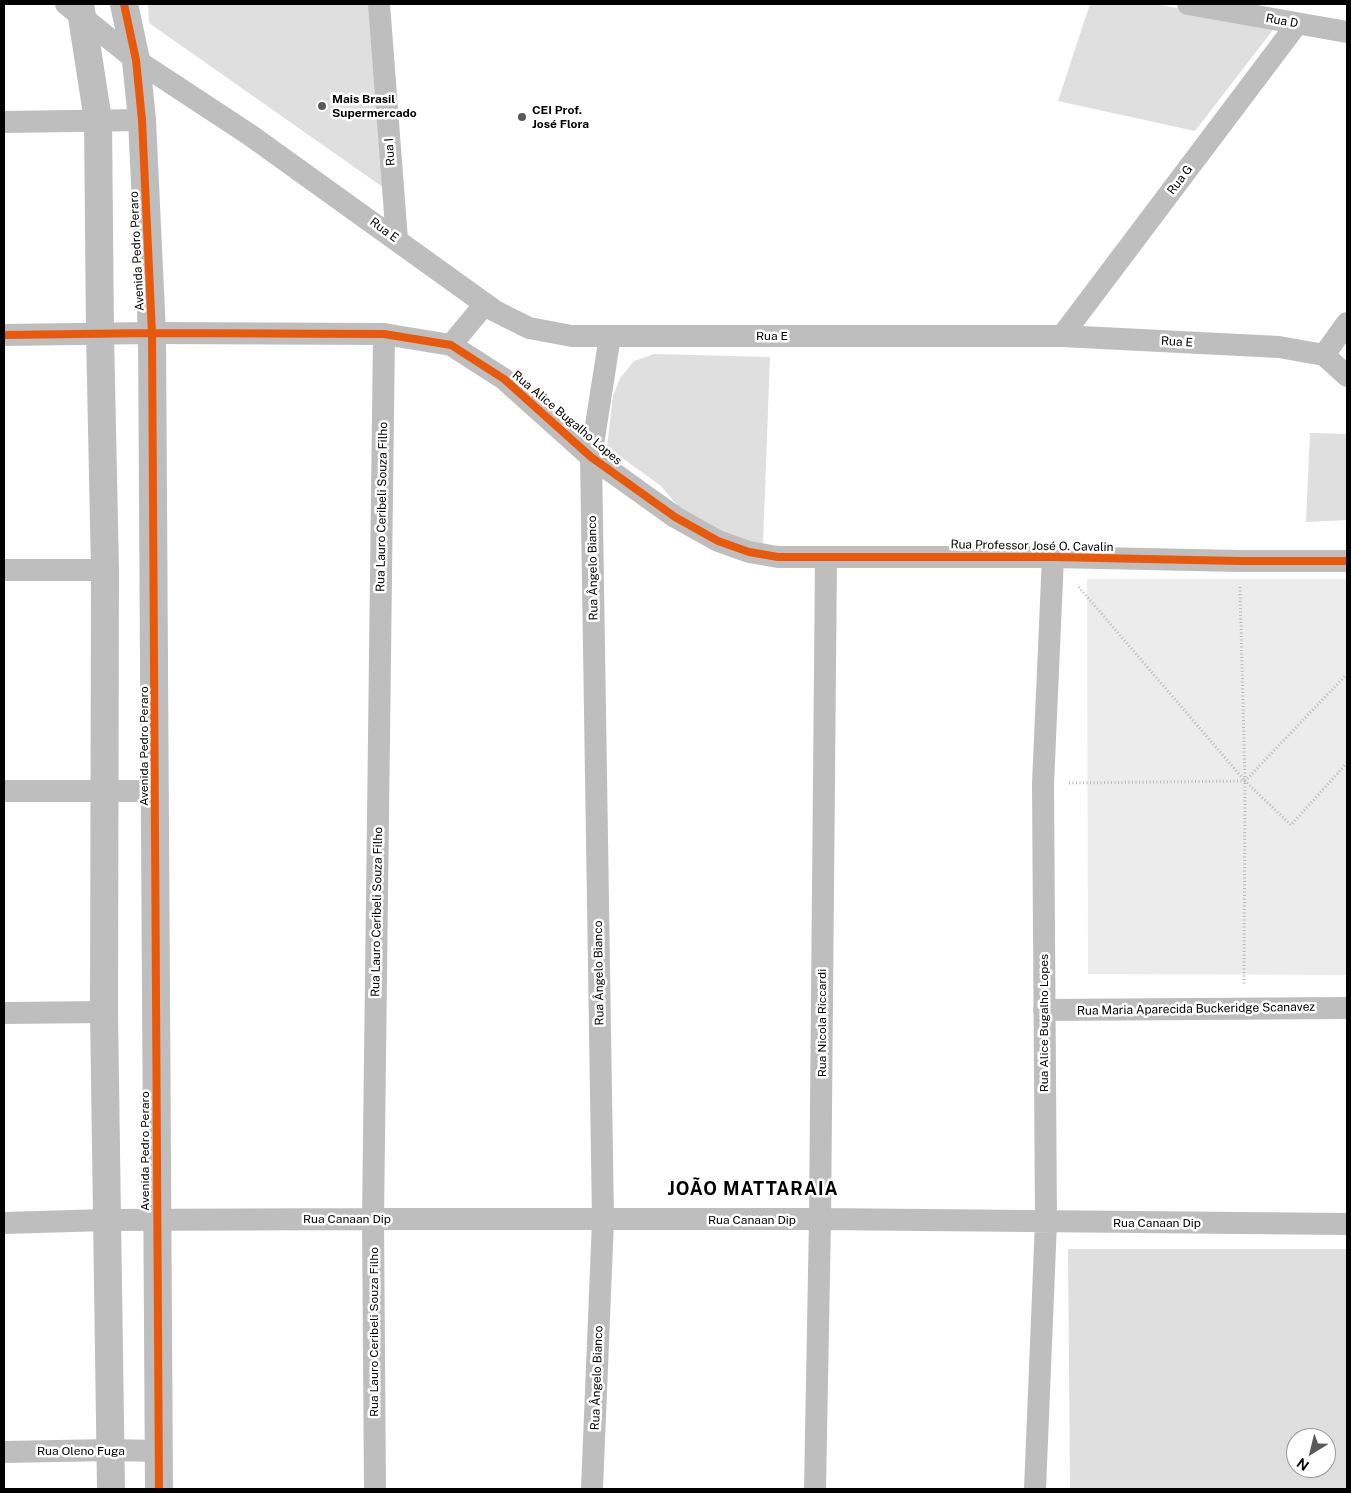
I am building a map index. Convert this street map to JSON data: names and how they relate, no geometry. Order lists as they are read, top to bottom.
{
  "streets": {
    "street": [
      "Rua D",
      "Rua I",
      "Rua G",
      "Rua E",
      "Avenida Pedro Peraro",
      "Rua Alice Bugalho Lopes",
      "Rua Lauro Ceribeli Souza Filho",
      "Rua Professor José O. Cavalin",
      "Rua Ângelo Bianco",
      "Rua Maria Aparecida Buckeridge Scanavez",
      "Rua Nicola Riccardi",
      "Rua Canaan Dip",
      "Rua Oleno Fuga"
    ]
  },
  "crossings": [
    ["Rua D", "Rua G"],
    ["Rua I", "Rua E"],
    ["Rua G", "Rua E"],
    ["Rua E", "Avenida Pedro Peraro"],
    ["Rua E", "Rua Ângelo Bianco"],
    ["Avenida Pedro Peraro", "Rua Alice Bugalho Lopes"],
    ["Avenida Pedro Peraro", "Rua Canaan Dip"],
    ["Avenida Pedro Peraro", "Rua Oleno Fuga"],
    ["Rua Alice Bugalho Lopes", "Rua Lauro Ceribeli Souza Filho"],
    ["Rua Alice Bugalho Lopes", "Rua Professor José O. Cavalin"],
    ["Rua Alice Bugalho Lopes", "Rua Ângelo Bianco"],
    ["Rua Alice Bugalho Lopes", "Rua Maria Aparecida Buckeridge Scanavez"],
    ["Rua Alice Bugalho Lopes", "Rua Canaan Dip"],
    ["Rua Lauro Ceribeli Souza Filho", "Rua Canaan Dip"],
    ["Rua Professor José O. Cavalin", "Rua Nicola Riccardi"],
    ["Rua Ângelo Bianco", "Rua Canaan Dip"],
    ["Rua Nicola Riccardi", "Rua Canaan Dip"]
  ],
  "districts": ["JOÃO MATTARAIA"],
  "places": ["Mais Brasil Supermercado", "CEI Prof. José Flora"],
  "north": "bottom left"
}
